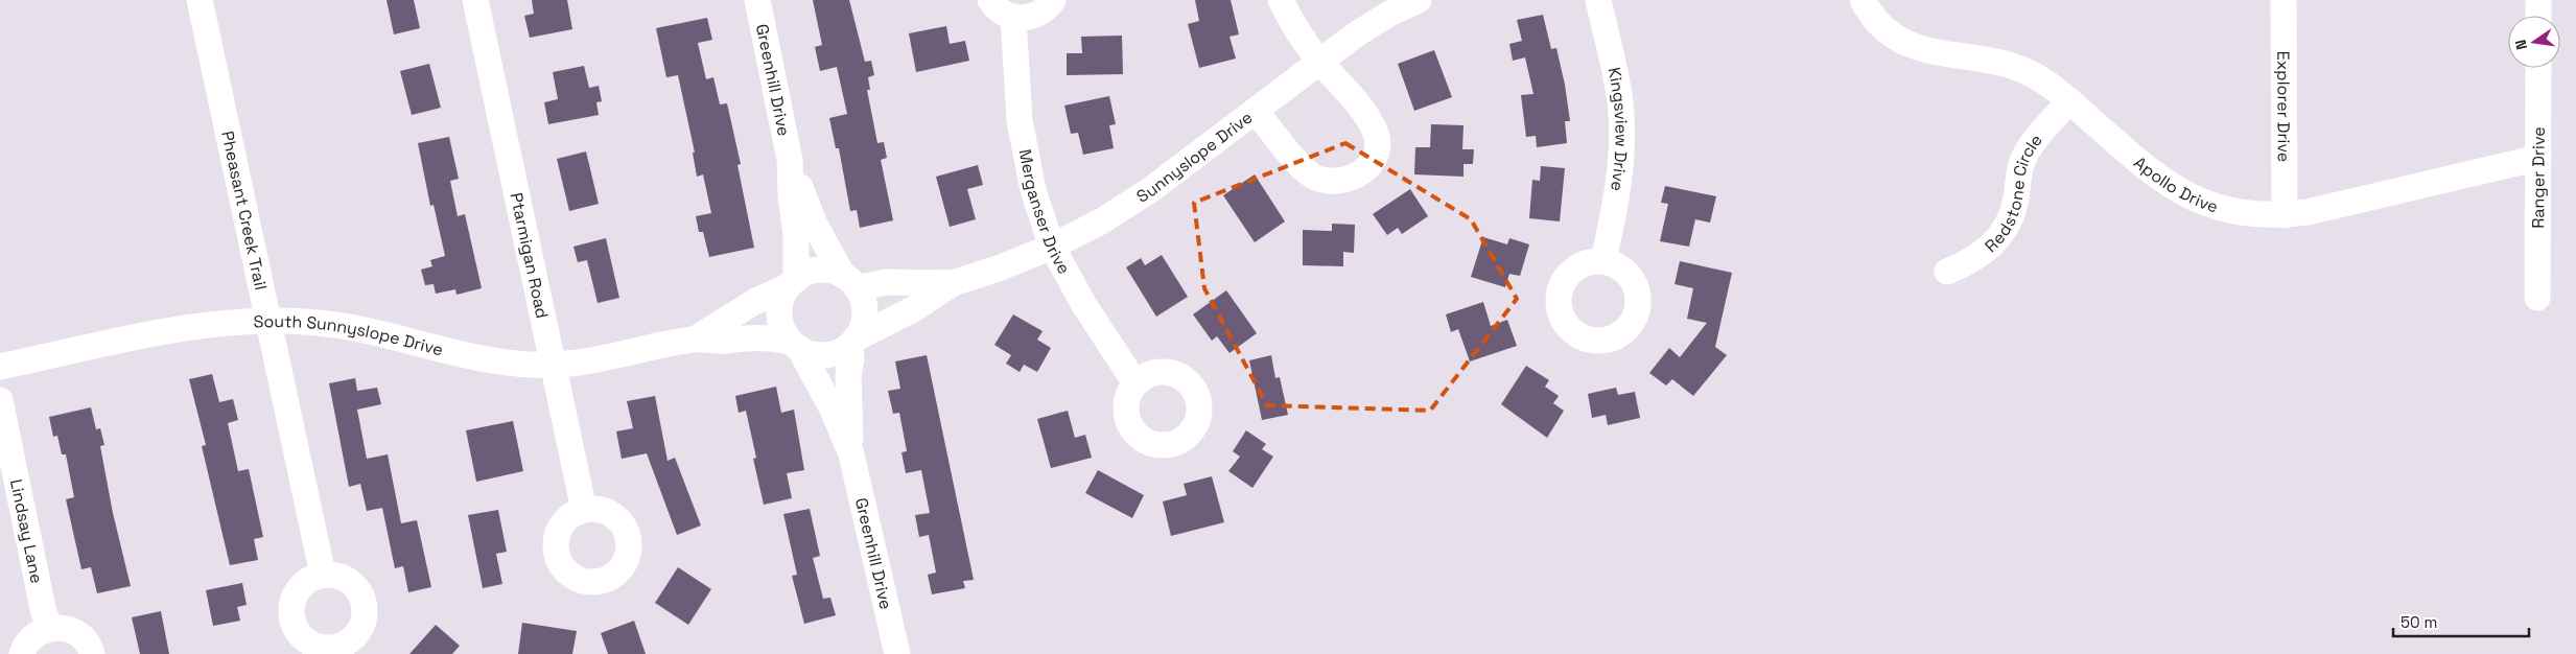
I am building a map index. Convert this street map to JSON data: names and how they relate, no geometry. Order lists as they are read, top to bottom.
{
  "streets": {
    "street": [
      "Greenhill Drive",
      "Explorer Drive",
      "Kingsview Drive",
      "Sunnyslope Drive",
      "Ranger Drive",
      "Apollo Drive",
      "Redstone Circle",
      "Merganser Drive",
      "Pheasant Creek Trail",
      "Ptarmigan Road",
      "South Sunnyslope Drive",
      "Lindsay Lane"
    ]
  },
  "crossings": [
    ["Greenhill Drive", "Sunnyslope Drive"],
    ["Greenhill Drive", "South Sunnyslope Drive"],
    ["Explorer Drive", "Apollo Drive"],
    ["Sunnyslope Drive", "Merganser Drive"],
    ["Sunnyslope Drive", "South Sunnyslope Drive"],
    ["Ranger Drive", "Apollo Drive"],
    ["Apollo Drive", "Redstone Circle"],
    ["Pheasant Creek Trail", "South Sunnyslope Drive"],
    ["Ptarmigan Road", "South Sunnyslope Drive"]
  ],
  "scale_bar": "50 m",
  "north": "left"
}
